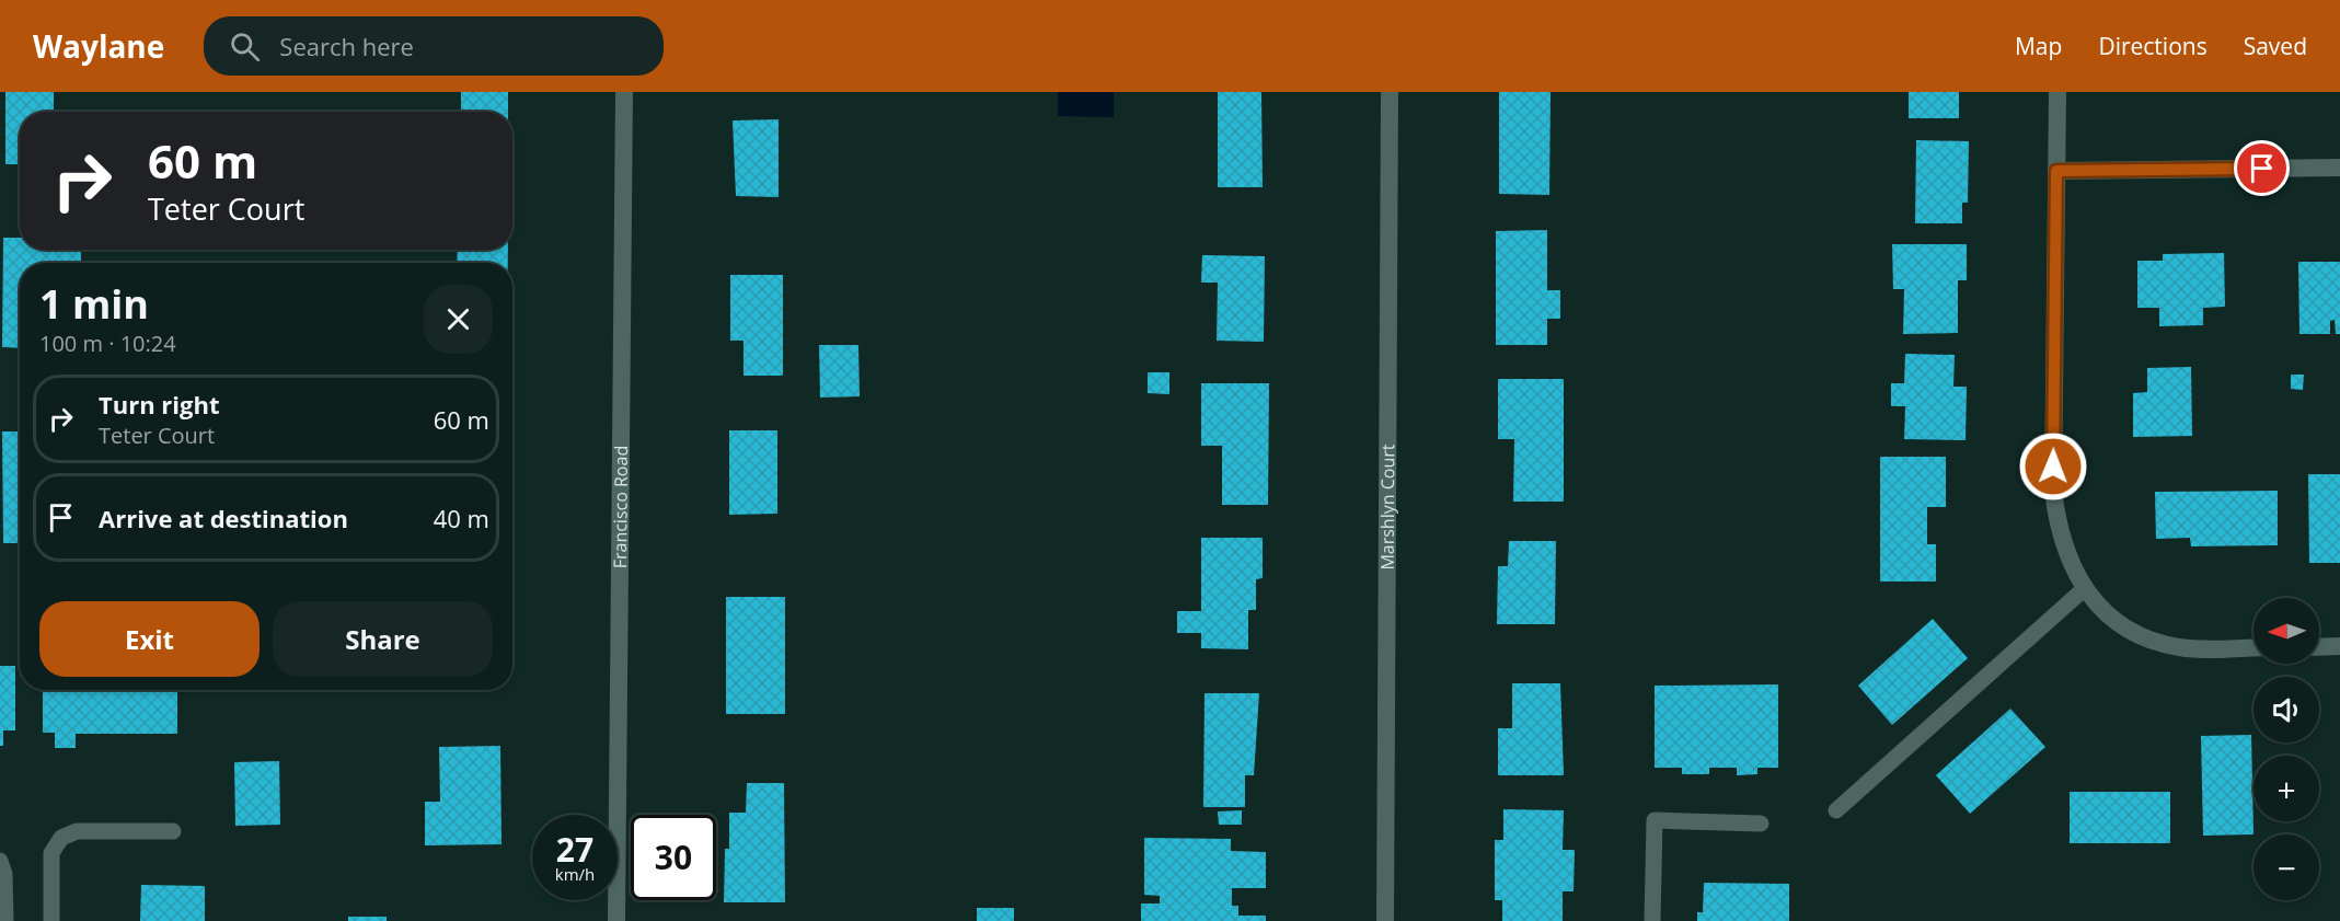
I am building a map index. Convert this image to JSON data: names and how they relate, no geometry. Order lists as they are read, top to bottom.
{
  "streets": {
    "street": ["Francisco Road", "Marshlyn Court"]
  },
  "north": "left",
  "page": {
    "header": "Waylane",
    "search": "Search here",
    "nav": ["Map", "Directions", "Saved"],
    "turn": ["60 m", "Teter Court"],
    "heading": ["1 min", "100 m · 10:24"],
    "list": [
      {
        "name": "Turn right",
        "note": "Teter Court",
        "value": "60 m"
      },
      {
        "name": "Arrive at destination",
        "value": "40 m"
      }
    ],
    "buttons": ["Exit", "Share"],
    "map_buttons": ["+", "−"],
    "speed": "27 km/h",
    "limit": "30"
  }
}
